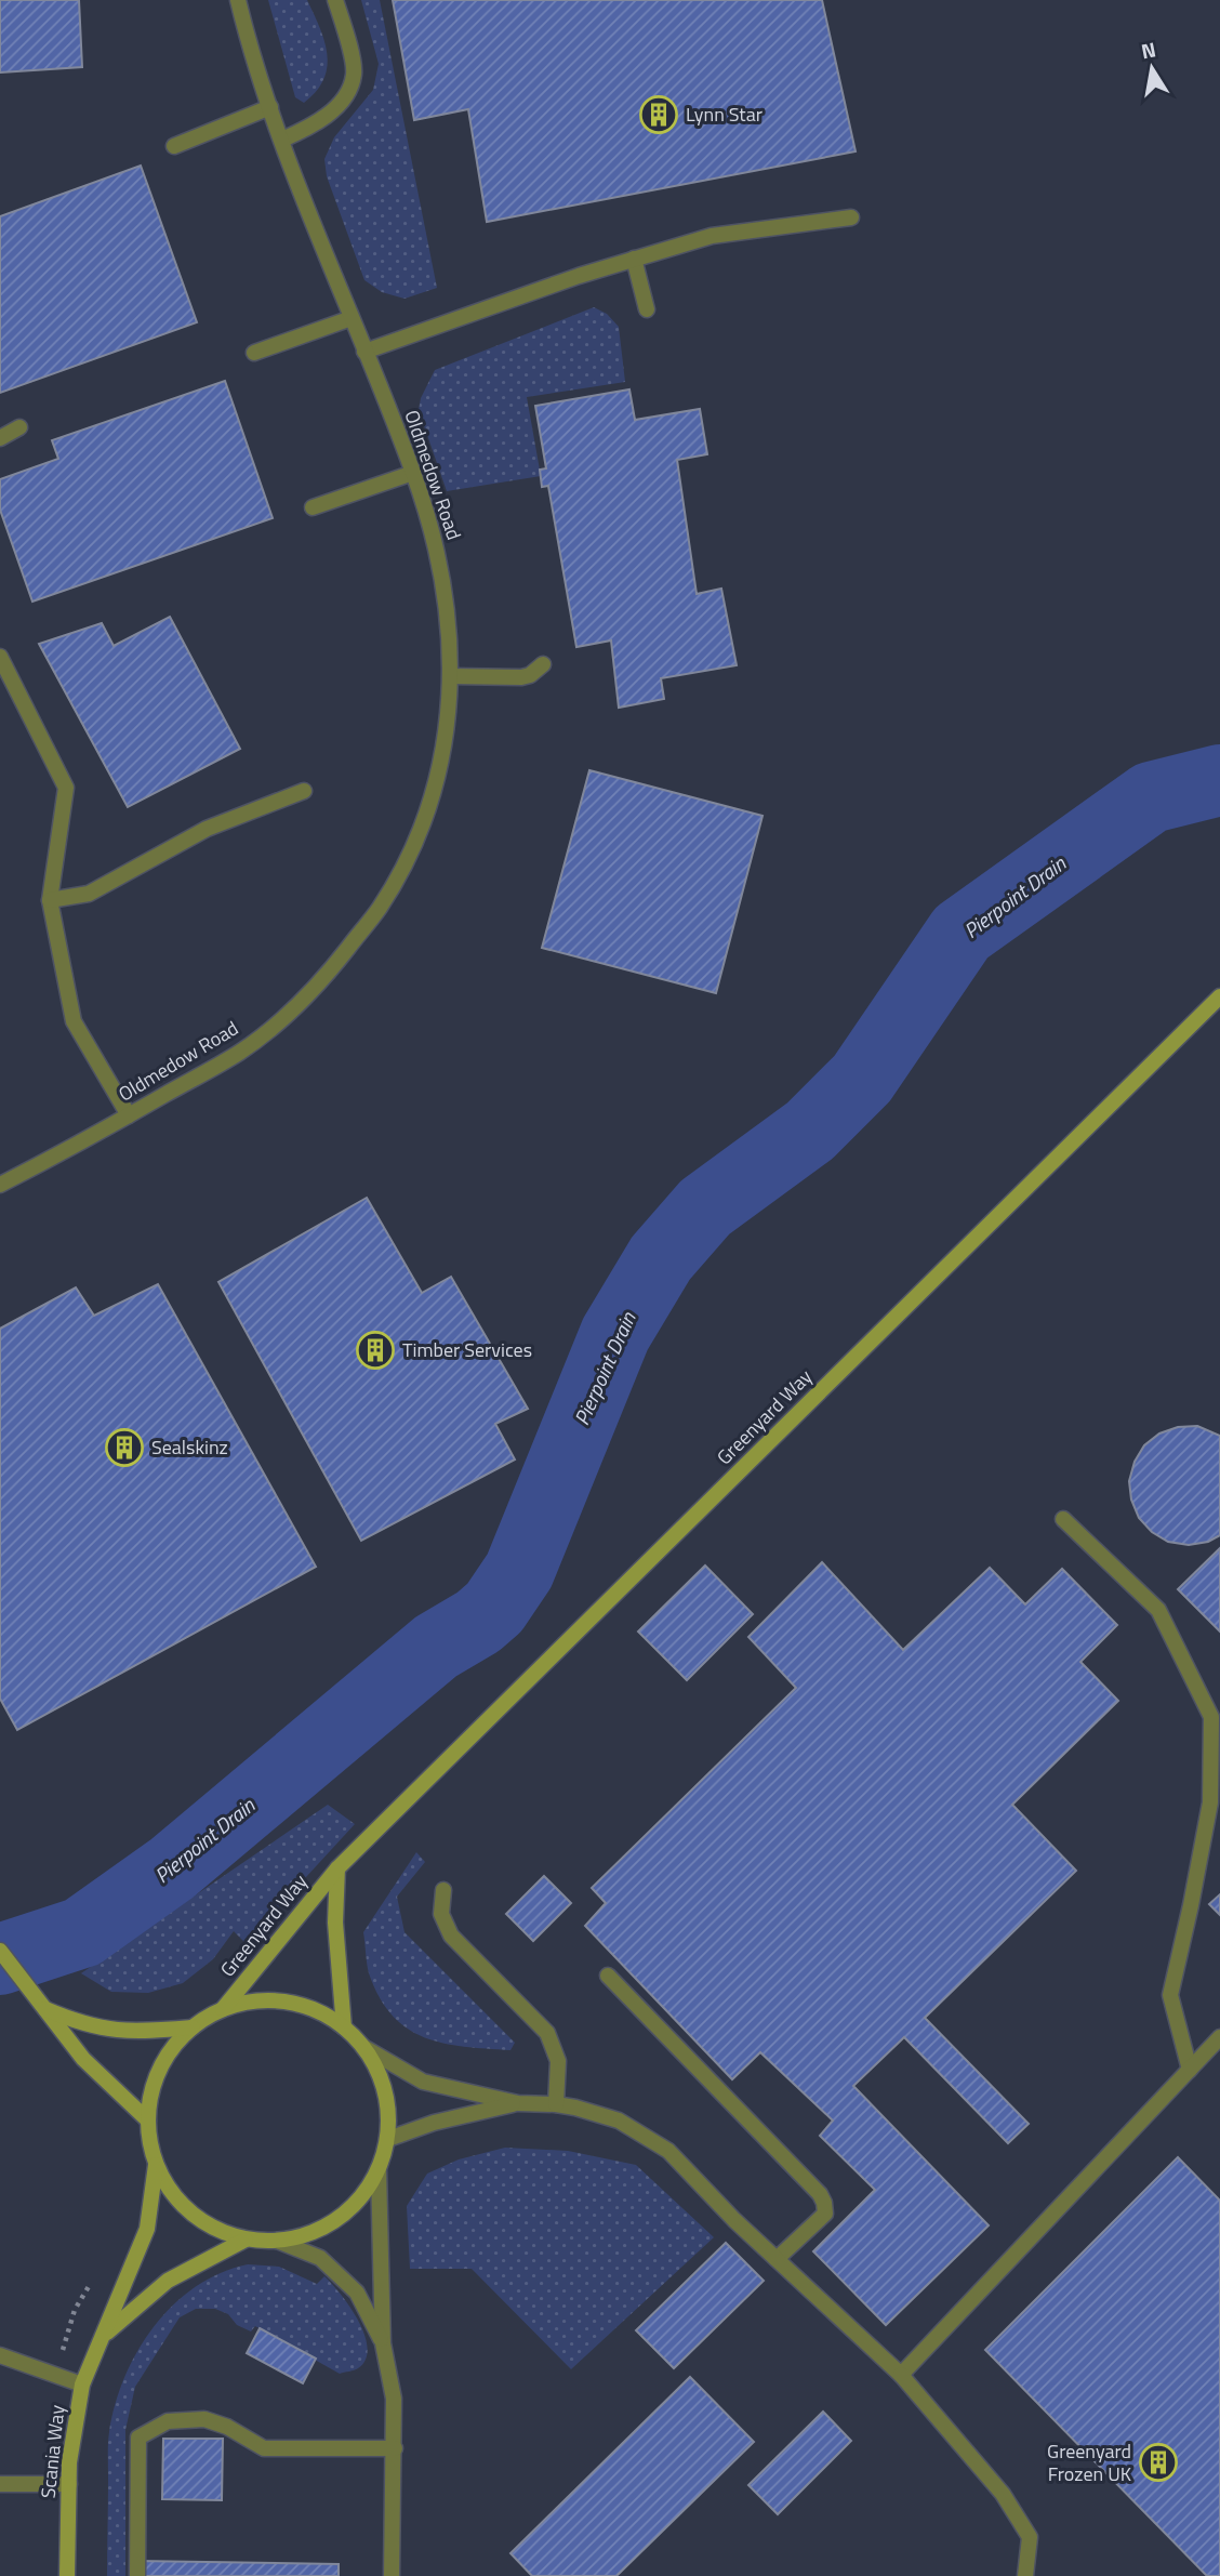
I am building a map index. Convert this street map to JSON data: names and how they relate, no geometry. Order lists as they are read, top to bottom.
{
  "streets": {
    "street": ["Oldmedow Road", "Greenyard Way", "Scania Way"]
  },
  "crossings": [
    ["Greenyard Way", "Scania Way"]
  ],
  "water": ["Pierpoint Drain"],
  "places": {
    "building": [
      "Lynn Star",
      "Timber Services",
      "Sealskinz",
      "Greenyard Frozen UK"
    ]
  },
  "north": "top"
}
